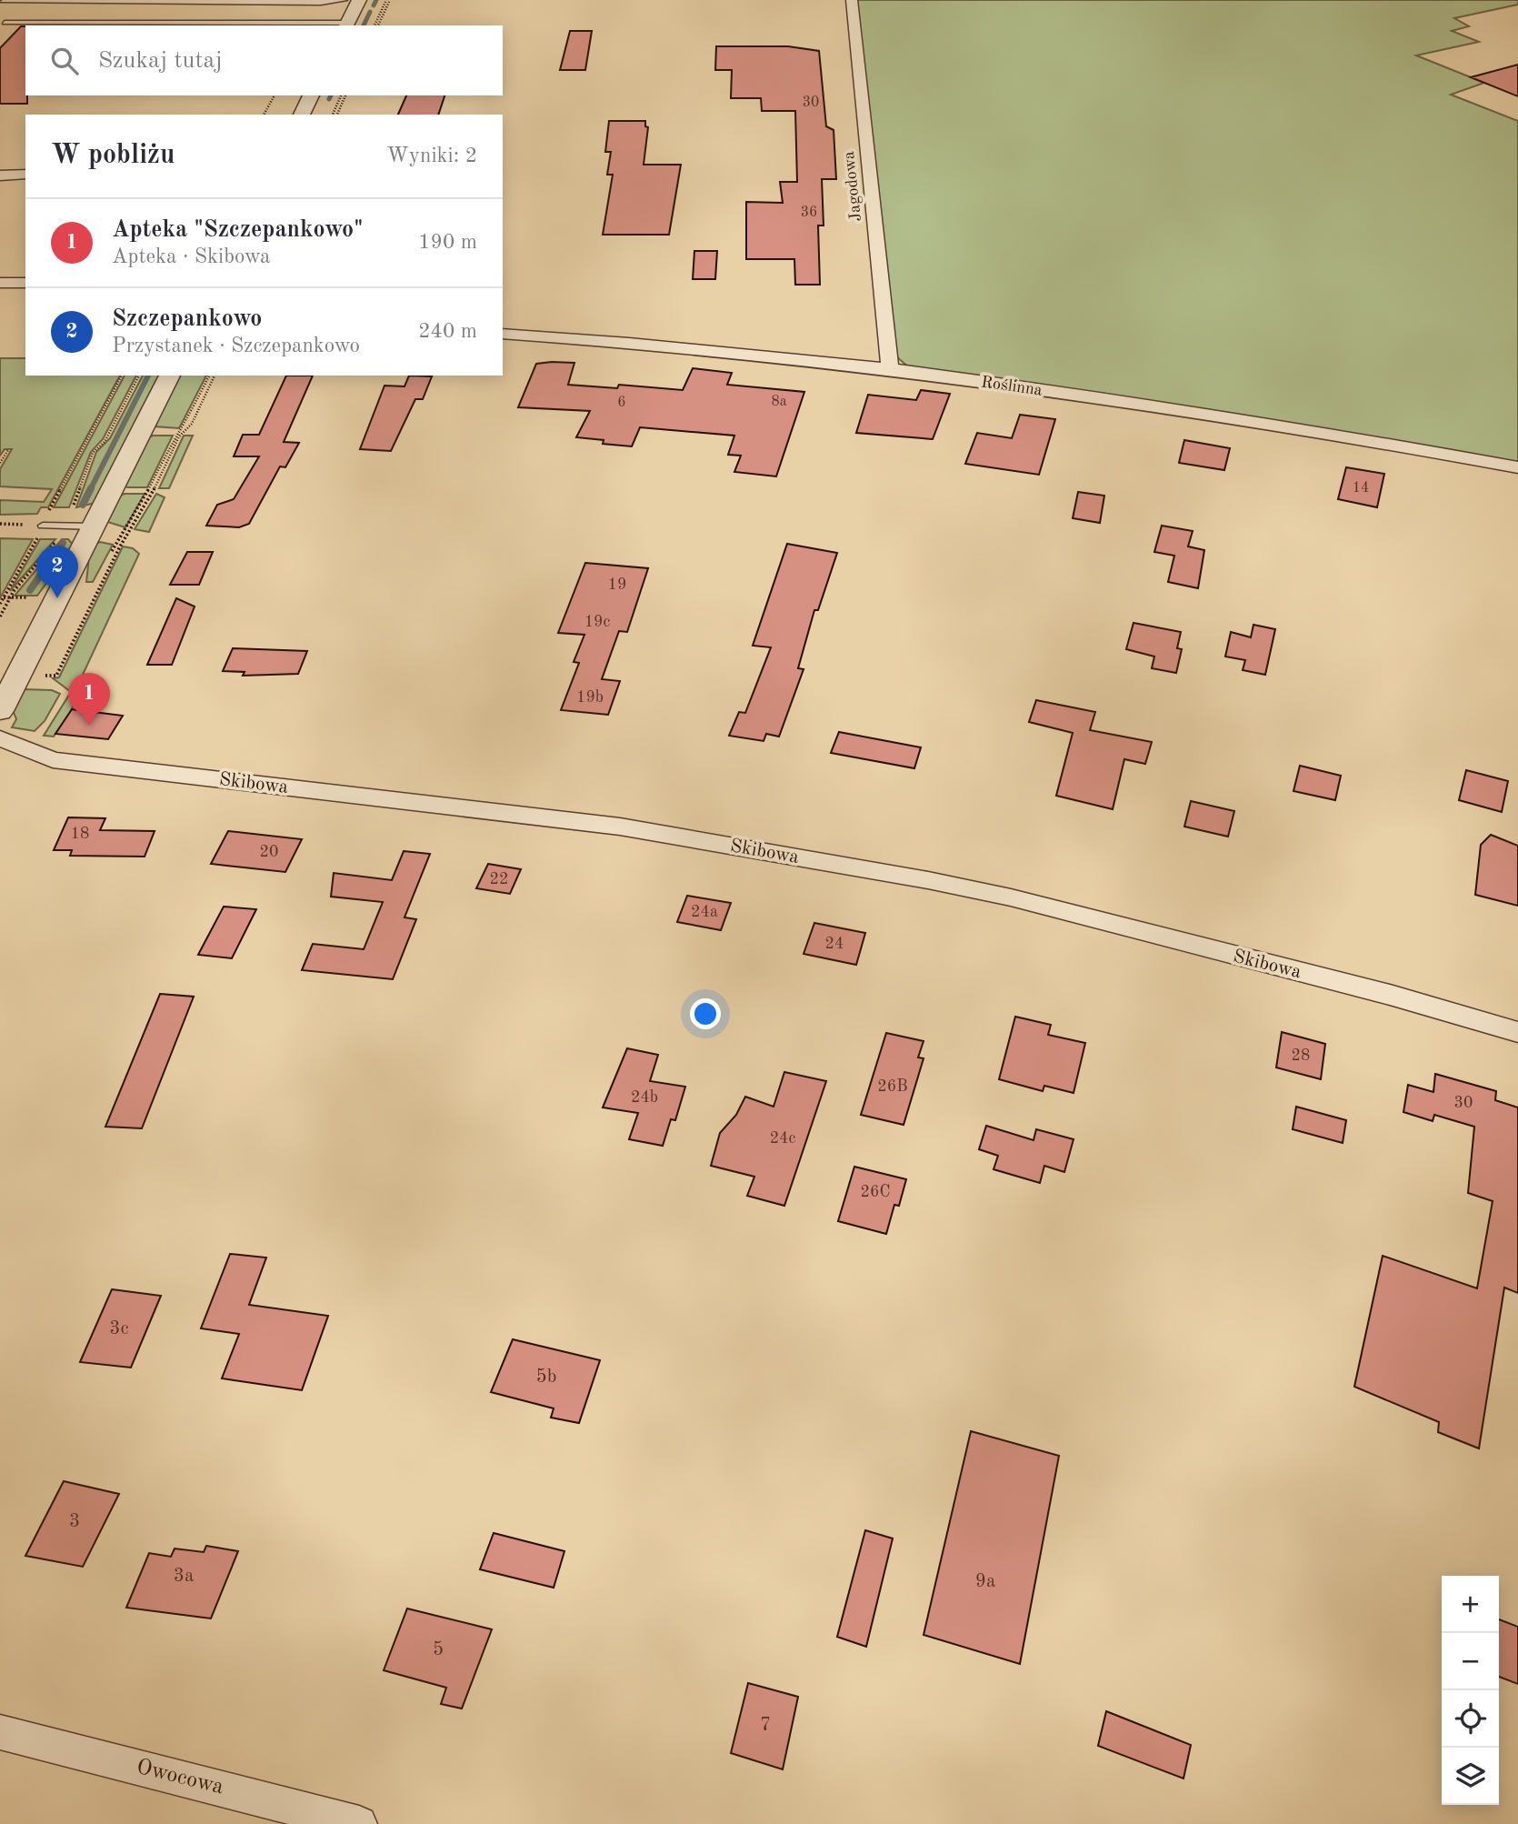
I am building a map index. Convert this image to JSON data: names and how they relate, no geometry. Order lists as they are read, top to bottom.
{
  "streets": {
    "street": [
      "Jagodowa",
      "Roślinna",
      "Skibowa",
      "Owocowa"
    ]
  },
  "crossings": [
    ["Jagodowa", "Roślinna"]
  ],
  "house_numbers": [
    "30",
    "36",
    "8a",
    "6",
    "14",
    "19",
    "19c",
    "19b",
    "18",
    "20",
    "22",
    "24a",
    "24",
    "28",
    "26B",
    "24b",
    "30",
    "24c",
    "26C",
    "3c",
    "5b",
    "3",
    "3a",
    "9a",
    "5",
    "7"
  ],
  "page": {
    "search": "Szukaj tutaj",
    "heading": ["W pobliżu", "Wyniki: 2"],
    "list": [
      {
        "mark": "1",
        "name": "Apteka \"Szczepankowo\"",
        "note": "Apteka · Skibowa",
        "value": "190 m"
      },
      {
        "mark": "2",
        "name": "Szczepankowo",
        "note": "Przystanek · Szczepankowo",
        "value": "240 m"
      }
    ],
    "pins": ["2", "1"],
    "map_buttons": ["+", "−"]
  }
}
